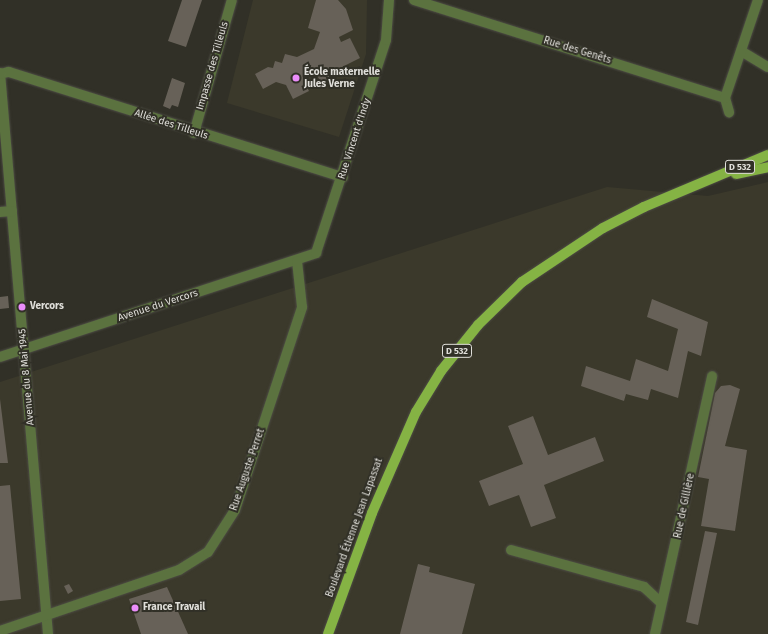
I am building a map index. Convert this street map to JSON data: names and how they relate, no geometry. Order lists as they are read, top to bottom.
{
  "streets": {
    "main road": ["D 532", "Boulevard Étienne Jean Lapassat"],
    "street": [
      "Rue des Genêts",
      "Impasse des Tilleuls",
      "Allée des Tilleuls",
      "Rue Vincent d'Indy",
      "Avenue du Vercors",
      "Avenue du 8 Mai 1945",
      "Rue Auguste Perret",
      "Rue de Gillière"
    ]
  },
  "crossings": [
    ["Impasse des Tilleuls", "Allée des Tilleuls"],
    ["Allée des Tilleuls", "Rue Vincent d'Indy"],
    ["Allée des Tilleuls", "Avenue du 8 Mai 1945"],
    ["Rue Vincent d'Indy", "Avenue du Vercors"],
    ["Avenue du Vercors", "Avenue du 8 Mai 1945"],
    ["Avenue du Vercors", "Rue Auguste Perret"],
    ["Avenue du 8 Mai 1945", "Rue Auguste Perret"]
  ],
  "places": ["École maternelle Jules Verne", "Vercors", "France Travail"]
}
